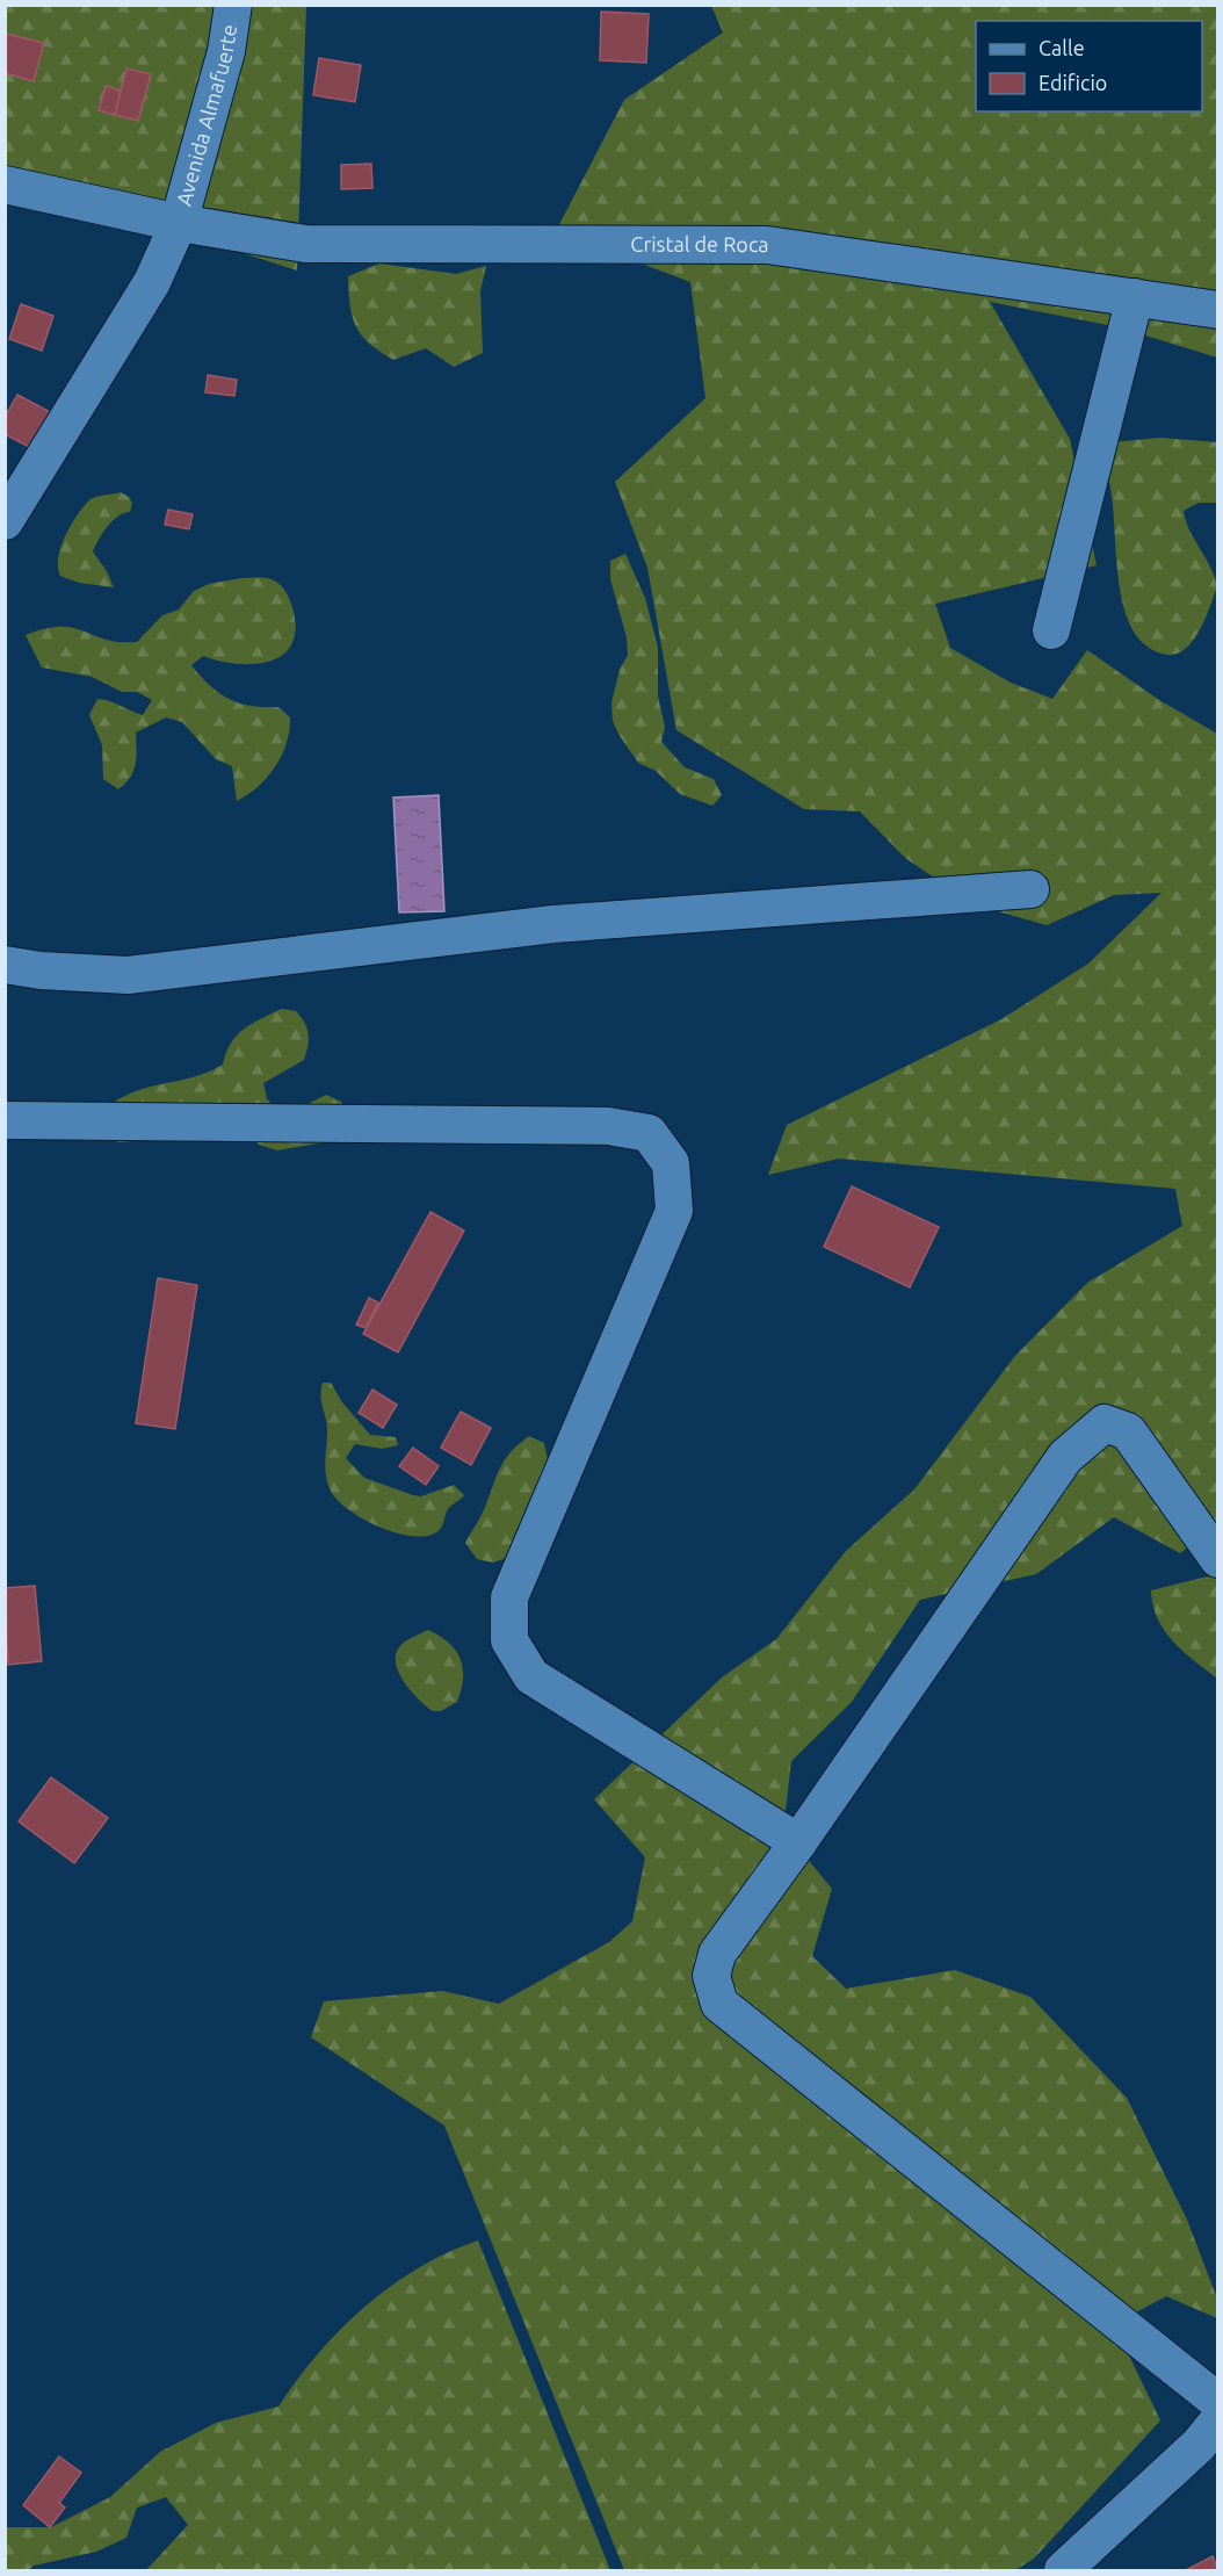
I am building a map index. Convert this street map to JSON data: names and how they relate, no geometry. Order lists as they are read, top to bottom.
{
  "streets": {
    "street": ["Avenida Almafuerte", "Cristal de Roca"]
  },
  "crossings": [
    ["Avenida Almafuerte", "Cristal de Roca"]
  ],
  "legend": ["Calle", "Edificio"]
}
